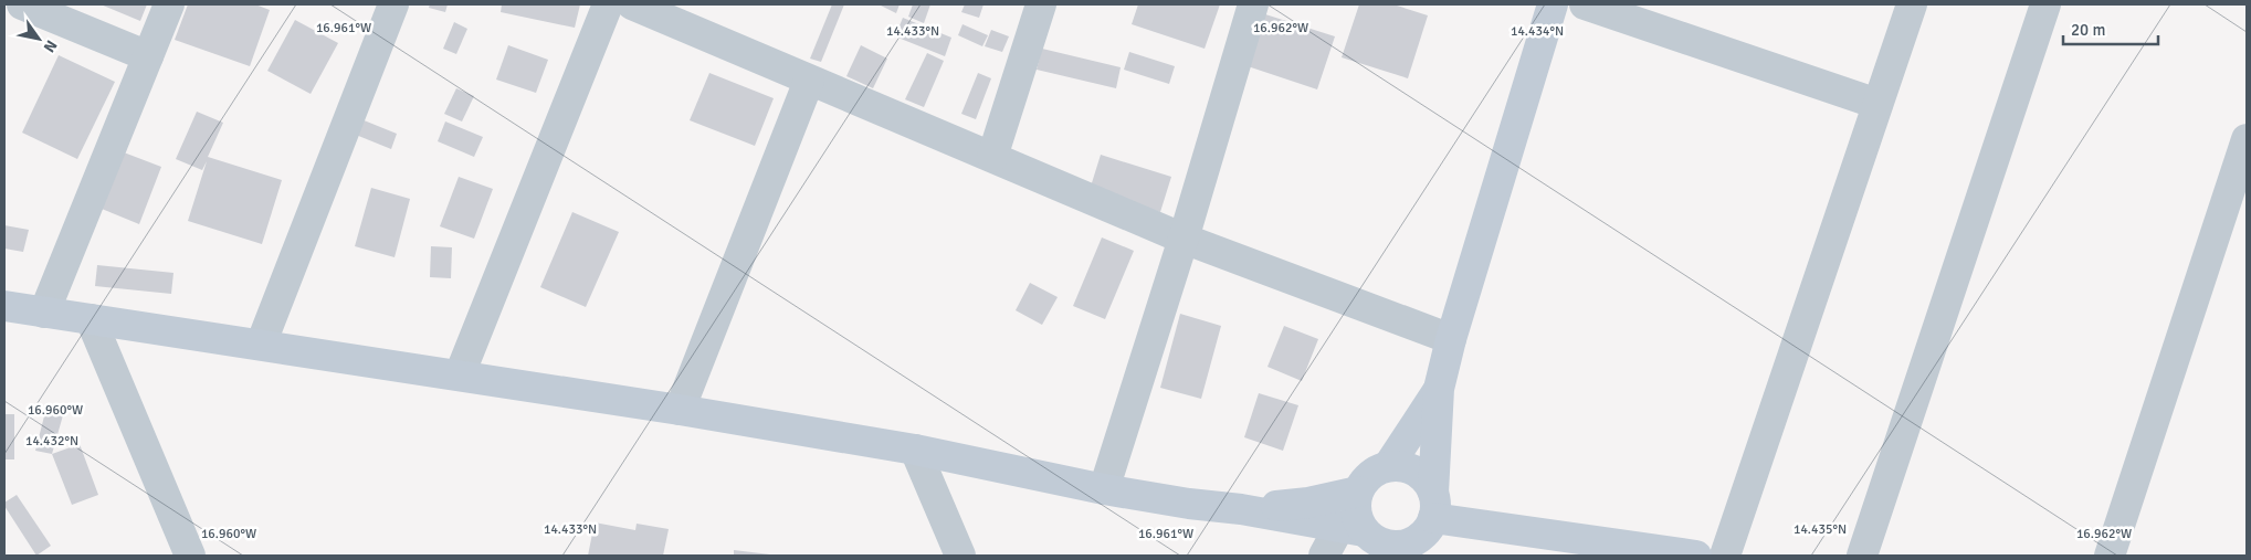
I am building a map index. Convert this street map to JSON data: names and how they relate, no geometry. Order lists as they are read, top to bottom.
{
  "scale_bar": "20 m",
  "north": "bottom right",
  "coordinates": [
    "16.961°W",
    "16.962°W",
    "14.433°N",
    "14.434°N",
    "16.960°W",
    "14.432°N",
    "14.435°N"
  ]
}
